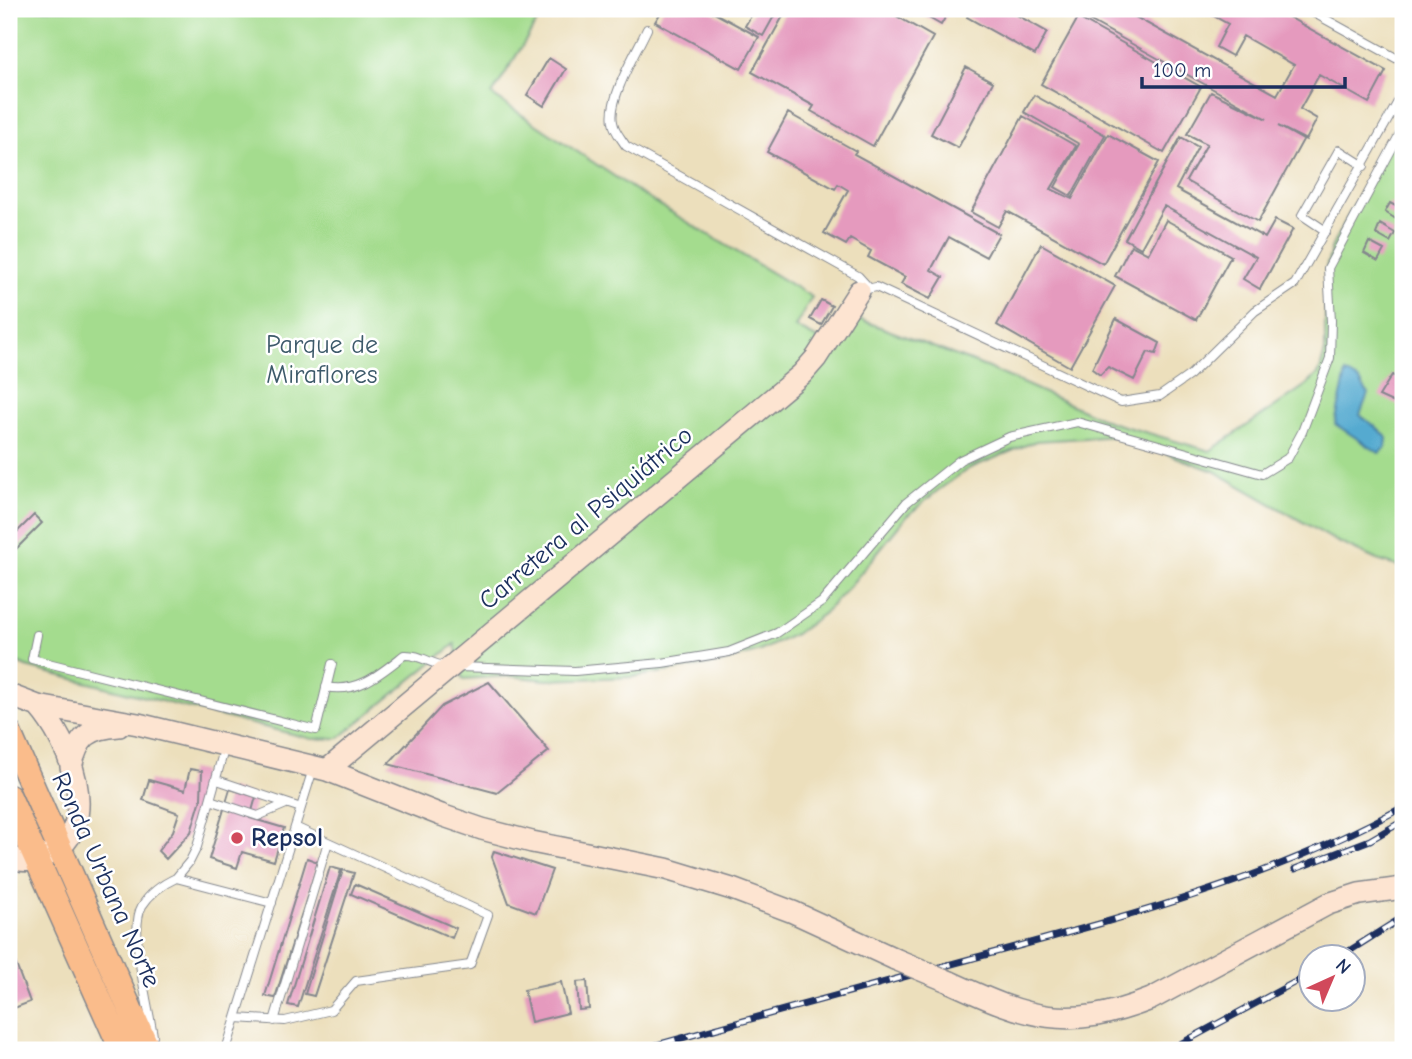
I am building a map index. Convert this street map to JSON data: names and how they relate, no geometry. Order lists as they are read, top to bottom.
{
  "streets": {
    "main road": ["Ronda Urbana Norte"],
    "street": ["Carretera al Psiquiátrico"]
  },
  "parks": ["Parque de Miraflores"],
  "places": ["Repsol"],
  "scale_bar": "100 m",
  "north": "top right"
}
